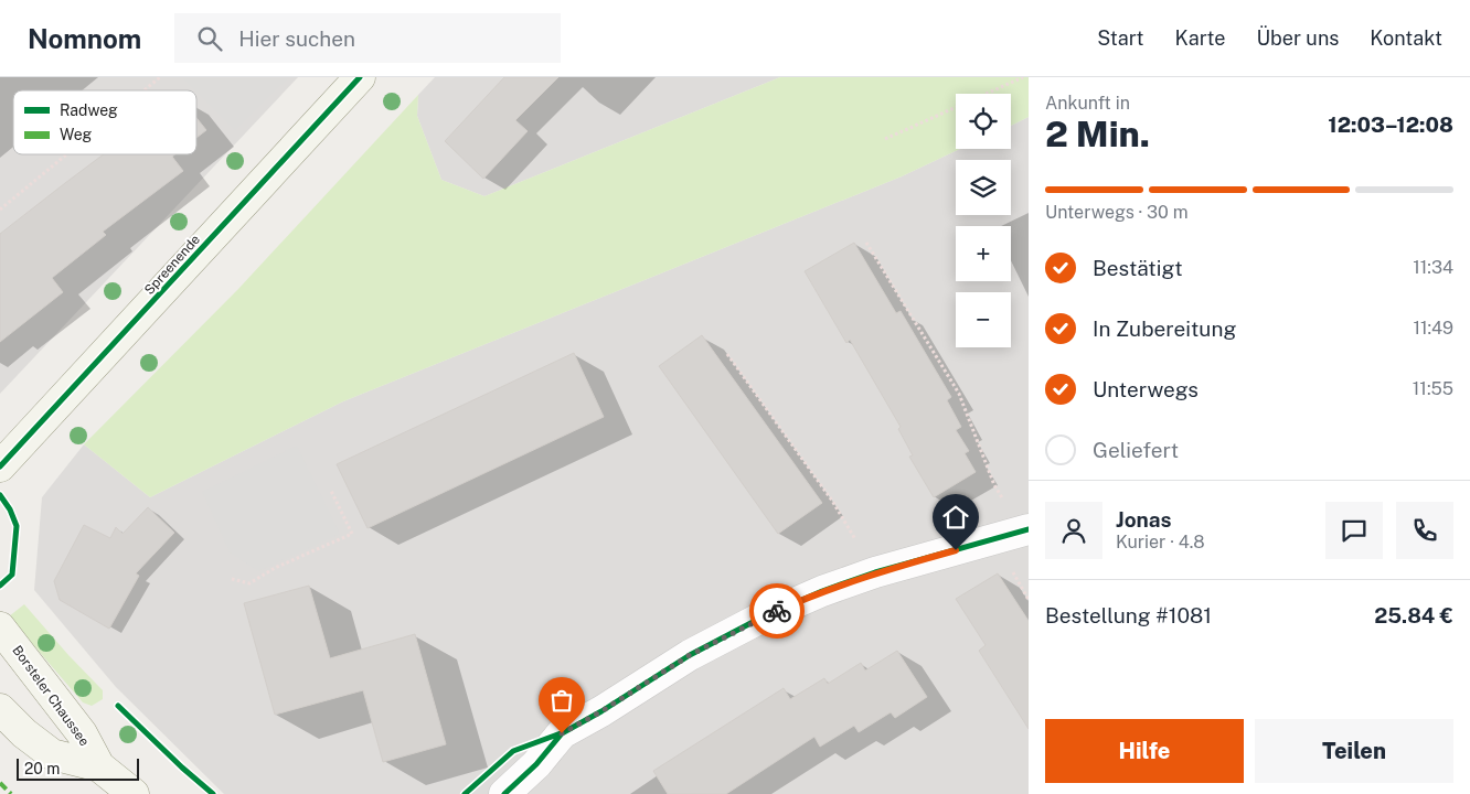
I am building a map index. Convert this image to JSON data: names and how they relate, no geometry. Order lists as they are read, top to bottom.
{
  "streets": {
    "street": ["Spreenende", "Borsteler Chaussee"]
  },
  "legend": ["Radweg", "Weg"],
  "scale_bar": "20 m",
  "page": {
    "header": "Nomnom",
    "search": "Hier suchen",
    "nav": [
      "Start",
      "Karte",
      "Über uns",
      "Kontakt"
    ],
    "heading": ["2 Min.", "Ankunft in", "12:03–12:08"],
    "panel": [
      "Jonas",
      "Kurier · 4.8",
      "Bestellung #1081",
      "25.84 €"
    ],
    "map_buttons": ["+", "−"],
    "bar": "Unterwegs · 30 m",
    "list": [
      ["Bestätigt", "11:34"],
      ["In Zubereitung", "11:49"],
      ["Unterwegs", "11:55"],
      "Geliefert"
    ],
    "buttons": ["Hilfe", "Teilen"],
    "scale": "20 m"
  }
}
